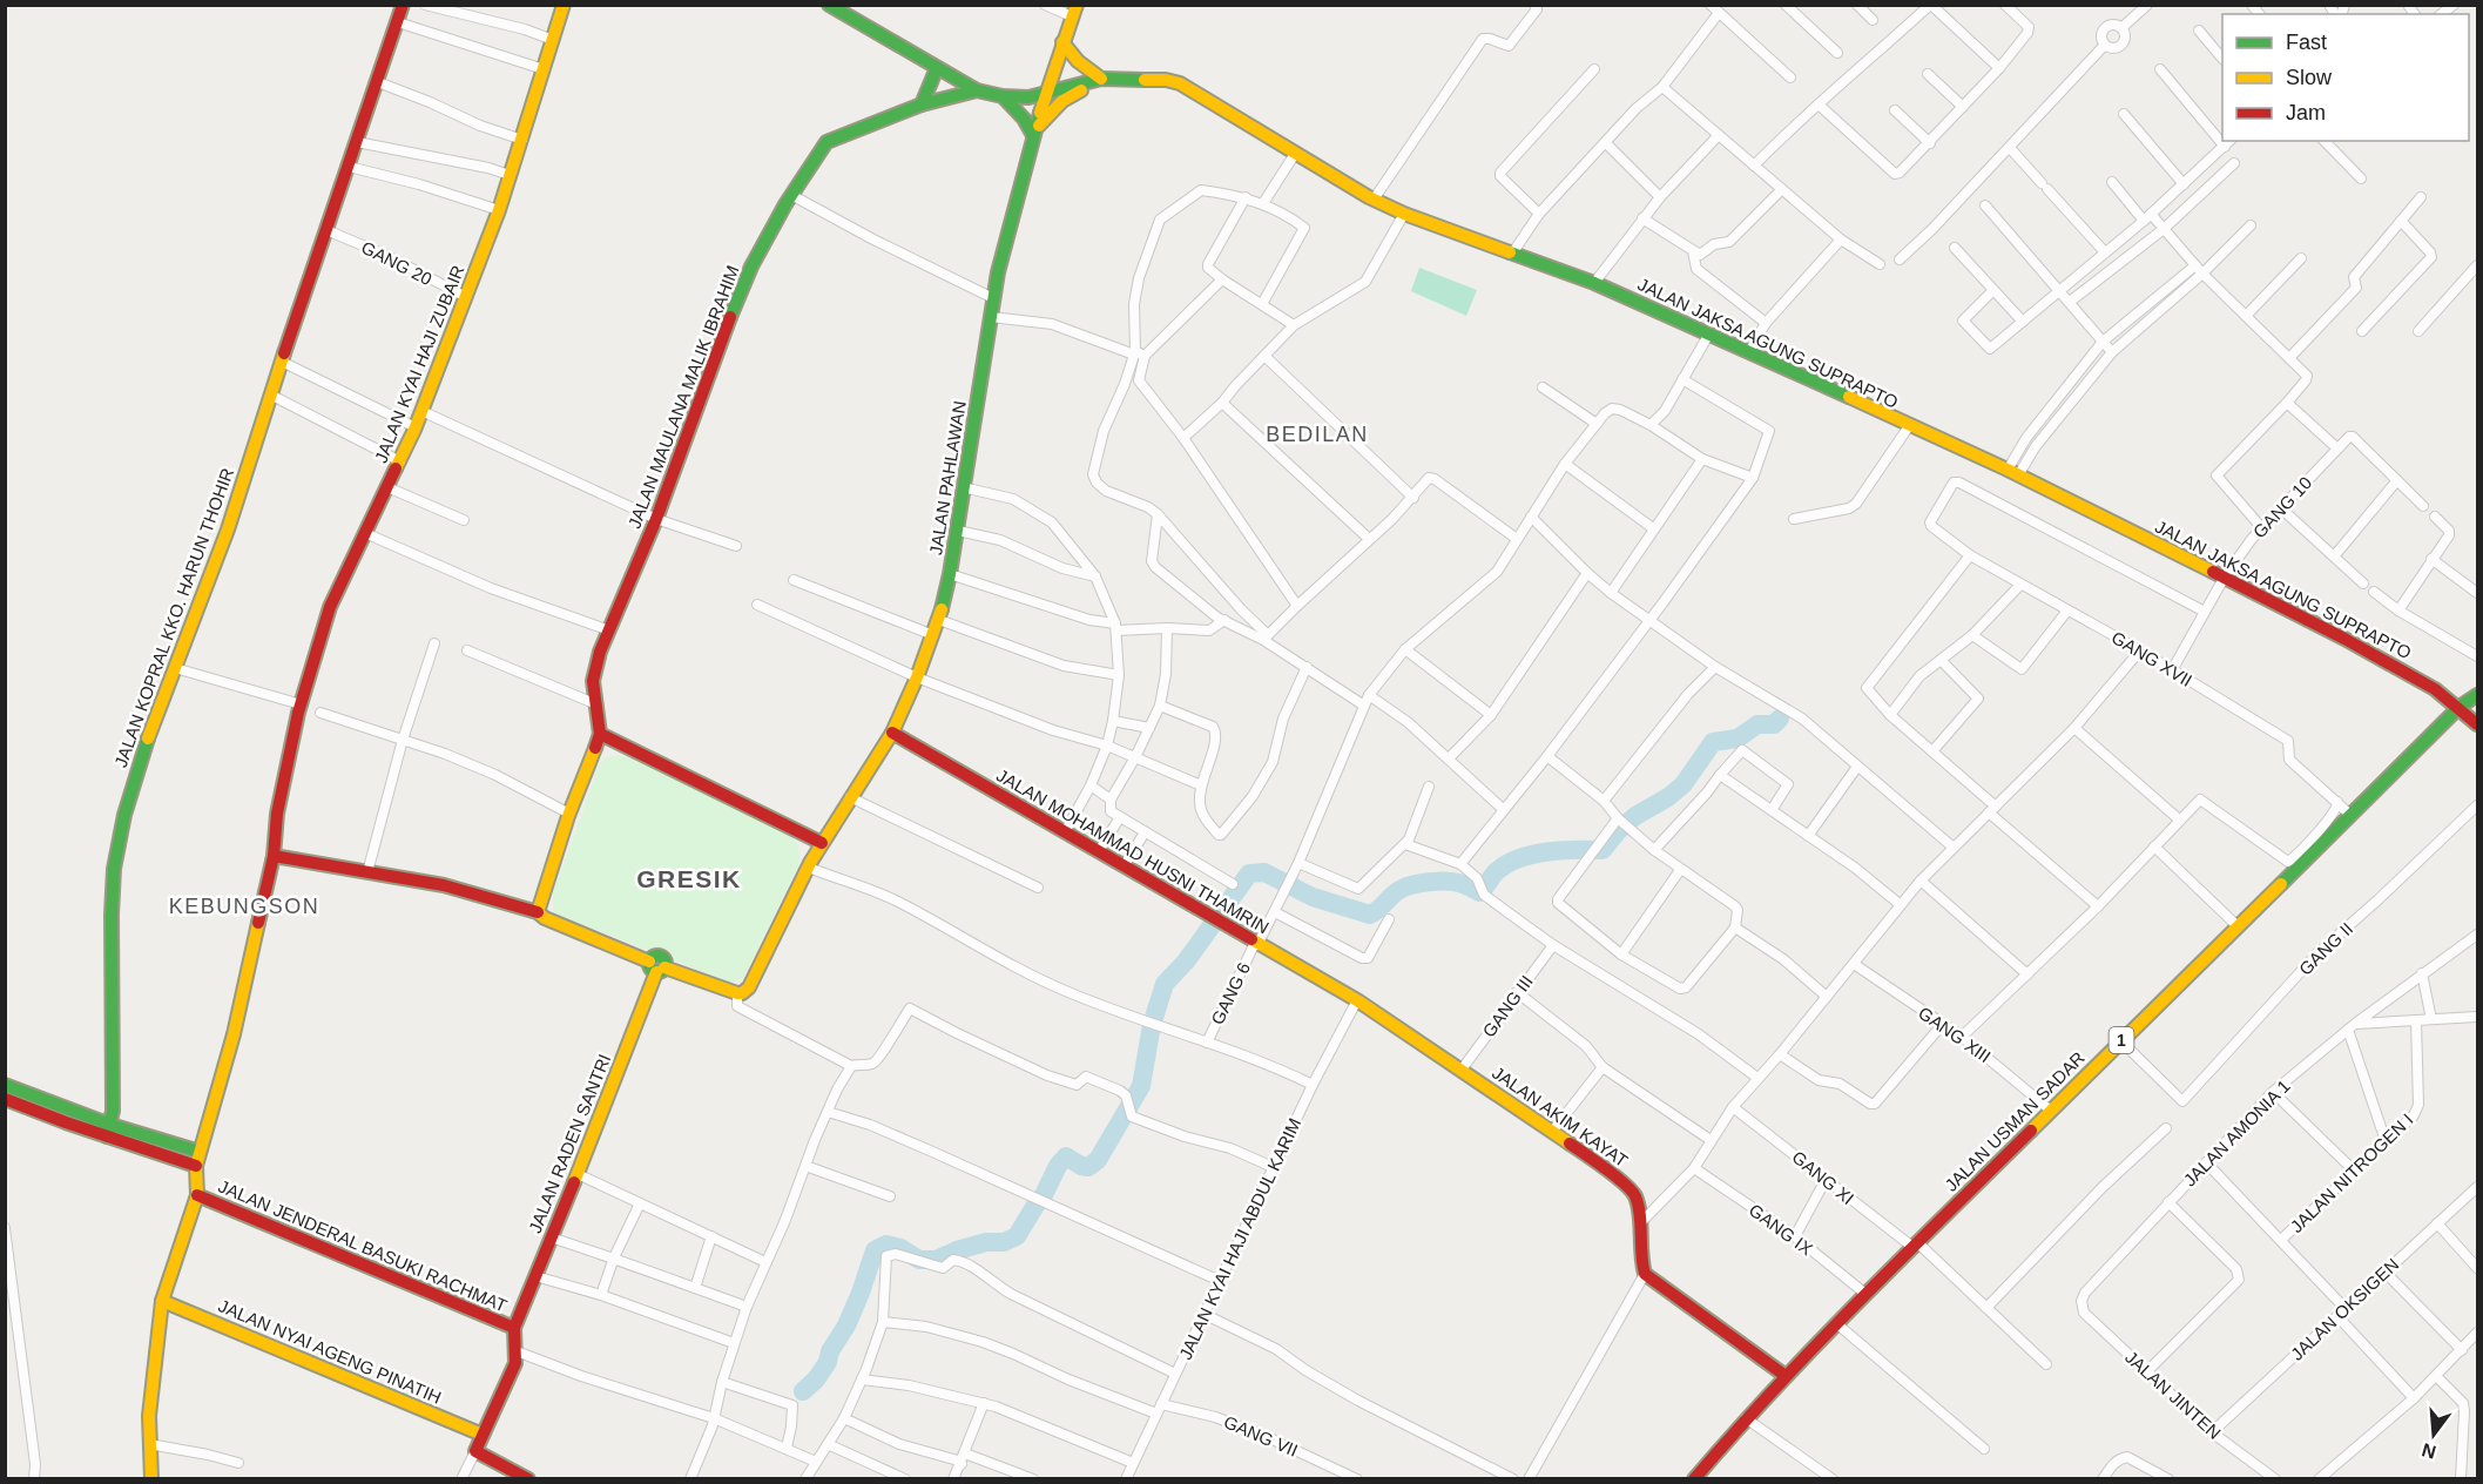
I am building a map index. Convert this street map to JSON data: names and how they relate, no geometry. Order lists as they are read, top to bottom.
{
  "streets": {
    "main road": [
      "JALAN JAKSA AGUNG SUPRAPTO",
      "JALAN KYAI HAJI ZUBAIR",
      "JALAN MAULANA MALIK IBRAHIM",
      "JALAN PAHLAWAN",
      "JALAN KOPRAL KKO. HARUN THOHIR",
      "JALAN MOHAMMAD HUSNI THAMRIN",
      "1",
      "JALAN AKIM KAYAT",
      "JALAN USMAN SADAR",
      "JALAN RADEN SANTRI",
      "JALAN JENDERAL BASUKI RACHMAT",
      "JALAN NYAI AGENG PINATIH"
    ],
    "street": [
      "GANG 20",
      "GANG 10",
      "GANG XVII",
      "GANG II",
      "GANG 6",
      "GANG III",
      "GANG XIII",
      "JALAN AMONIA 1",
      "JALAN NITROGEN I",
      "GANG XI",
      "GANG IX",
      "JALAN KYAI HAJI ABDUL KARIM",
      "JALAN OKSIGEN",
      "JALAN JINTEN",
      "GANG VII"
    ]
  },
  "crossings": [
    ["GANG 20", "JALAN KYAI HAJI ZUBAIR"],
    ["GANG 20", "JALAN KOPRAL KKO. HARUN THOHIR"],
    ["JALAN JAKSA AGUNG SUPRAPTO", "JALAN PAHLAWAN"],
    ["JALAN JAKSA AGUNG SUPRAPTO", "GANG 10"],
    ["JALAN JAKSA AGUNG SUPRAPTO", "1"],
    ["JALAN JAKSA AGUNG SUPRAPTO", "JALAN USMAN SADAR"],
    ["JALAN KYAI HAJI ZUBAIR", "JALAN JENDERAL BASUKI RACHMAT"],
    ["JALAN KYAI HAJI ZUBAIR", "JALAN NYAI AGENG PINATIH"],
    ["JALAN PAHLAWAN", "JALAN MOHAMMAD HUSNI THAMRIN"],
    ["GANG 10", "GANG XVII"],
    ["GANG XVII", "JALAN USMAN SADAR"],
    ["JALAN MOHAMMAD HUSNI THAMRIN", "GANG 6"],
    ["JALAN MOHAMMAD HUSNI THAMRIN", "JALAN AKIM KAYAT"],
    ["JALAN MOHAMMAD HUSNI THAMRIN", "JALAN KYAI HAJI ABDUL KARIM"],
    ["GANG II", "JALAN USMAN SADAR"],
    ["GANG III", "JALAN AKIM KAYAT"],
    ["GANG XIII", "JALAN USMAN SADAR"],
    ["1", "JALAN USMAN SADAR"],
    ["JALAN AKIM KAYAT", "JALAN KYAI HAJI ABDUL KARIM"],
    ["JALAN USMAN SADAR", "GANG XI"],
    ["JALAN USMAN SADAR", "GANG IX"],
    ["JALAN AMONIA 1", "JALAN JINTEN"],
    ["JALAN RADEN SANTRI", "JALAN JENDERAL BASUKI RACHMAT"],
    ["JALAN KYAI HAJI ABDUL KARIM", "GANG VII"],
    ["JALAN OKSIGEN", "JALAN JINTEN"]
  ],
  "districts": ["BEDILAN", "GRESIK", "KEBUNGSON"],
  "legend": ["Fast", "Slow", "Jam"],
  "north": "bottom"
}
